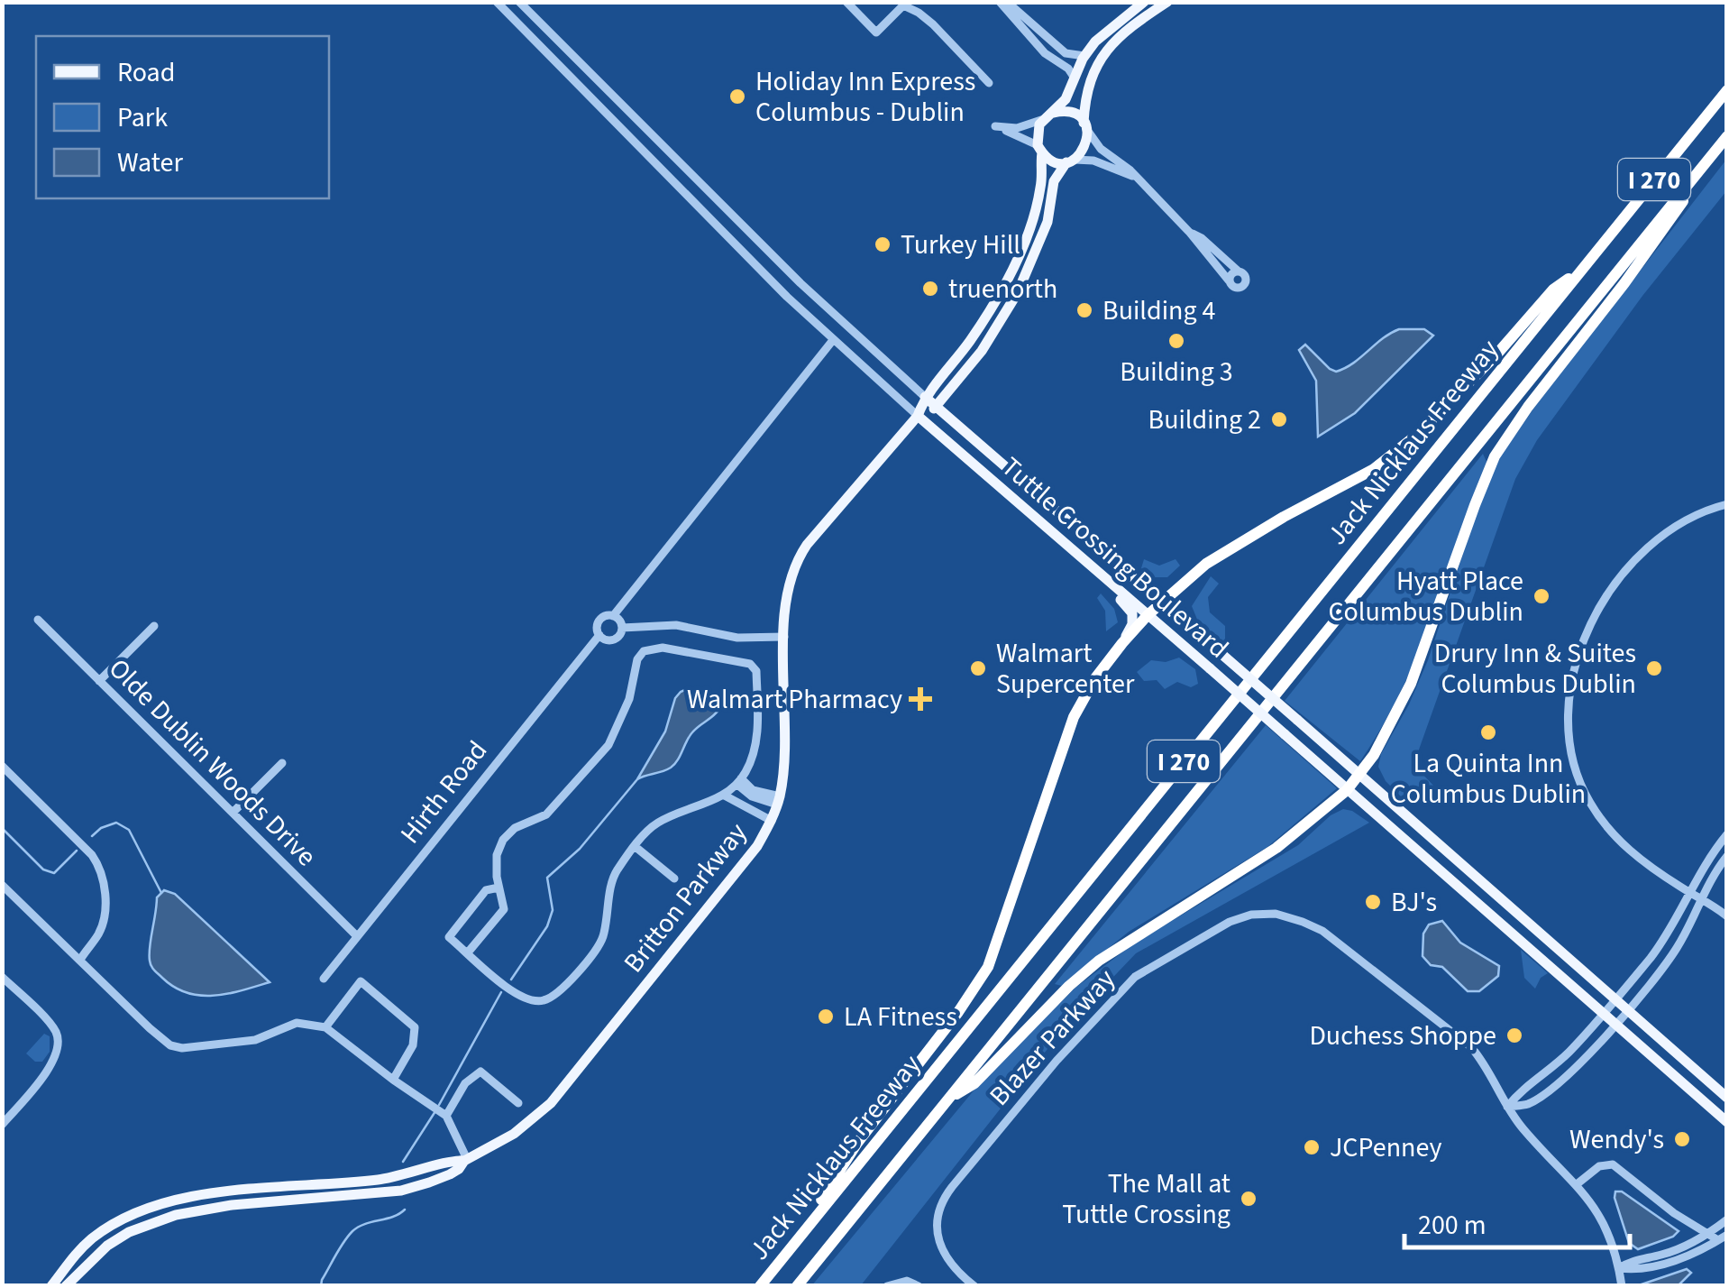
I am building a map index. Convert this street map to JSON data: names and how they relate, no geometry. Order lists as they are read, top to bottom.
{
  "streets": {
    "highway": ["I 270", "Jack Nicklaus Freeway"],
    "main road": ["Tuttle Crossing Boulevard", "Britton Parkway"],
    "street": ["Olde Dublin Woods Drive", "Hirth Road", "Blazer Parkway"]
  },
  "crossings": [
    ["Tuttle Crossing Boulevard", "Britton Parkway"],
    ["Olde Dublin Woods Drive", "Hirth Road"]
  ],
  "places": {
    "other": [
      "Holiday Inn Express Columbus - Dublin",
      "Turkey Hill",
      "truenorth",
      "Building 4",
      "Building 3",
      "Building 2",
      "Hyatt Place Columbus Dublin",
      "Walmart Supercenter",
      "Drury Inn & Suites Columbus Dublin",
      "La Quinta Inn Columbus Dublin",
      "BJ's",
      "LA Fitness",
      "Duchess Shoppe",
      "Wendy's",
      "JCPenney",
      "The Mall at Tuttle Crossing"
    ],
    "health": ["Walmart Pharmacy"]
  },
  "legend": ["Road", "Park", "Water"],
  "scale_bar": "200 m"
}
